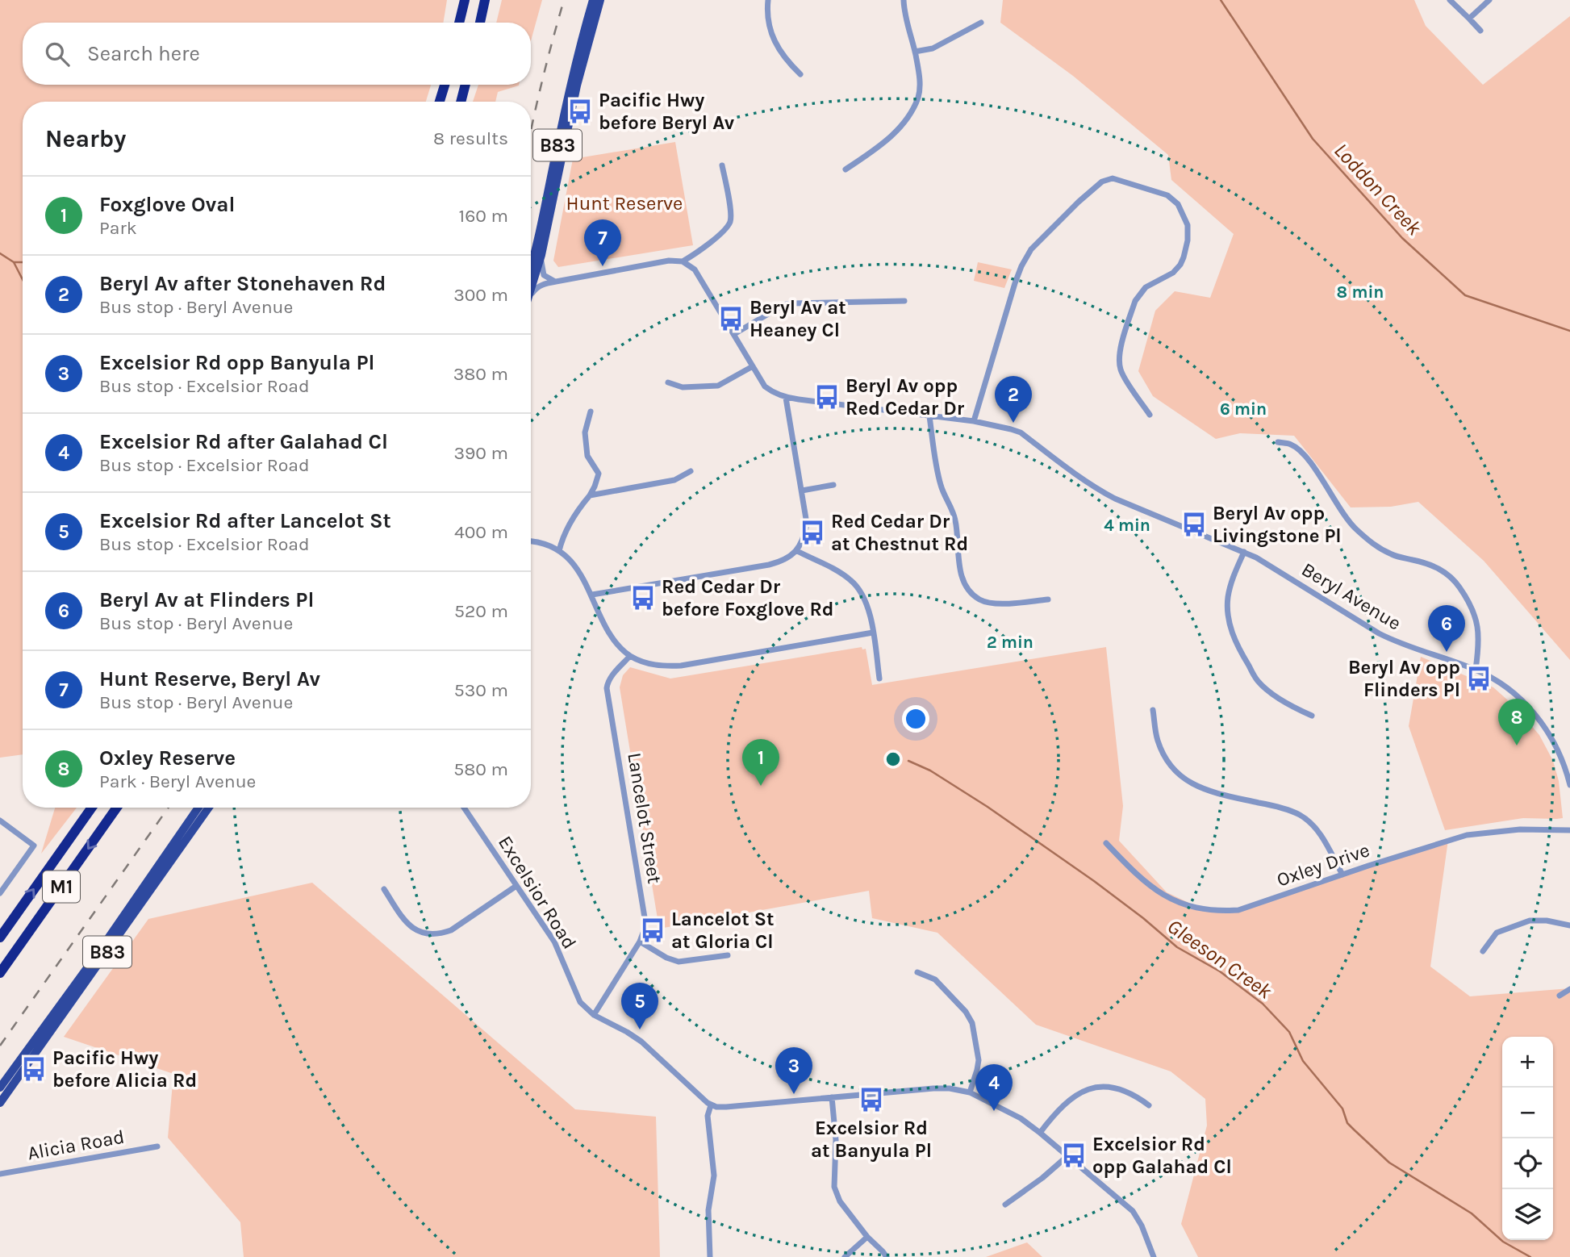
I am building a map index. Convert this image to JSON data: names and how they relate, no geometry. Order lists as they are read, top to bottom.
{
  "streets": {
    "highway": ["M1"],
    "main road": ["B83"],
    "street": [
      "Beryl Avenue",
      "Lancelot Street",
      "Oxley Drive",
      "Excelsior Road",
      "Alicia Road"
    ]
  },
  "crossings": [
    ["Lancelot Street", "Excelsior Road"]
  ],
  "water": ["Loddon Creek", "Gleeson Creek"],
  "parks": ["Hunt Reserve"],
  "places": {
    "bus stop": [
      "Pacific Hwy before Beryl Av",
      "Beryl Av at Heaney Cl",
      "Beryl Av opp Red Cedar Dr",
      "Beryl Av opp Livingstone Pl",
      "Red Cedar Dr at Chestnut Rd",
      "Red Cedar Dr before Foxglove Rd",
      "Beryl Av opp Flinders Pl",
      "Lancelot St at Gloria Cl",
      "Pacific Hwy before Alicia Rd",
      "Excelsior Rd at Banyula Pl",
      "Excelsior Rd opp Galahad Cl"
    ]
  },
  "page": {
    "search": "Search here",
    "heading": ["Nearby", "8 results"],
    "list": [
      {
        "mark": "1",
        "name": "Foxglove Oval",
        "note": "Park",
        "value": "160 m"
      },
      {
        "mark": "2",
        "name": "Beryl Av after Stonehaven Rd",
        "note": "Bus stop · Beryl Avenue",
        "value": "300 m"
      },
      {
        "mark": "3",
        "name": "Excelsior Rd opp Banyula Pl",
        "note": "Bus stop · Excelsior Road",
        "value": "380 m"
      },
      {
        "mark": "4",
        "name": "Excelsior Rd after Galahad Cl",
        "note": "Bus stop · Excelsior Road",
        "value": "390 m"
      },
      {
        "mark": "5",
        "name": "Excelsior Rd after Lancelot St",
        "note": "Bus stop · Excelsior Road",
        "value": "400 m"
      },
      {
        "mark": "6",
        "name": "Beryl Av at Flinders Pl",
        "note": "Bus stop · Beryl Avenue",
        "value": "520 m"
      },
      {
        "mark": "7",
        "name": "Hunt Reserve, Beryl Av",
        "note": "Bus stop · Beryl Avenue",
        "value": "530 m"
      },
      {
        "mark": "8",
        "name": "Oxley Reserve",
        "note": "Park · Beryl Avenue",
        "value": "580 m"
      }
    ],
    "pins": [
      "7",
      "2",
      "6",
      "8",
      "1",
      "5",
      "3",
      "4"
    ],
    "map_buttons": ["+", "−"]
  },
  "rings": [
    "8 min",
    "6 min",
    "4 min",
    "2 min"
  ]
}
